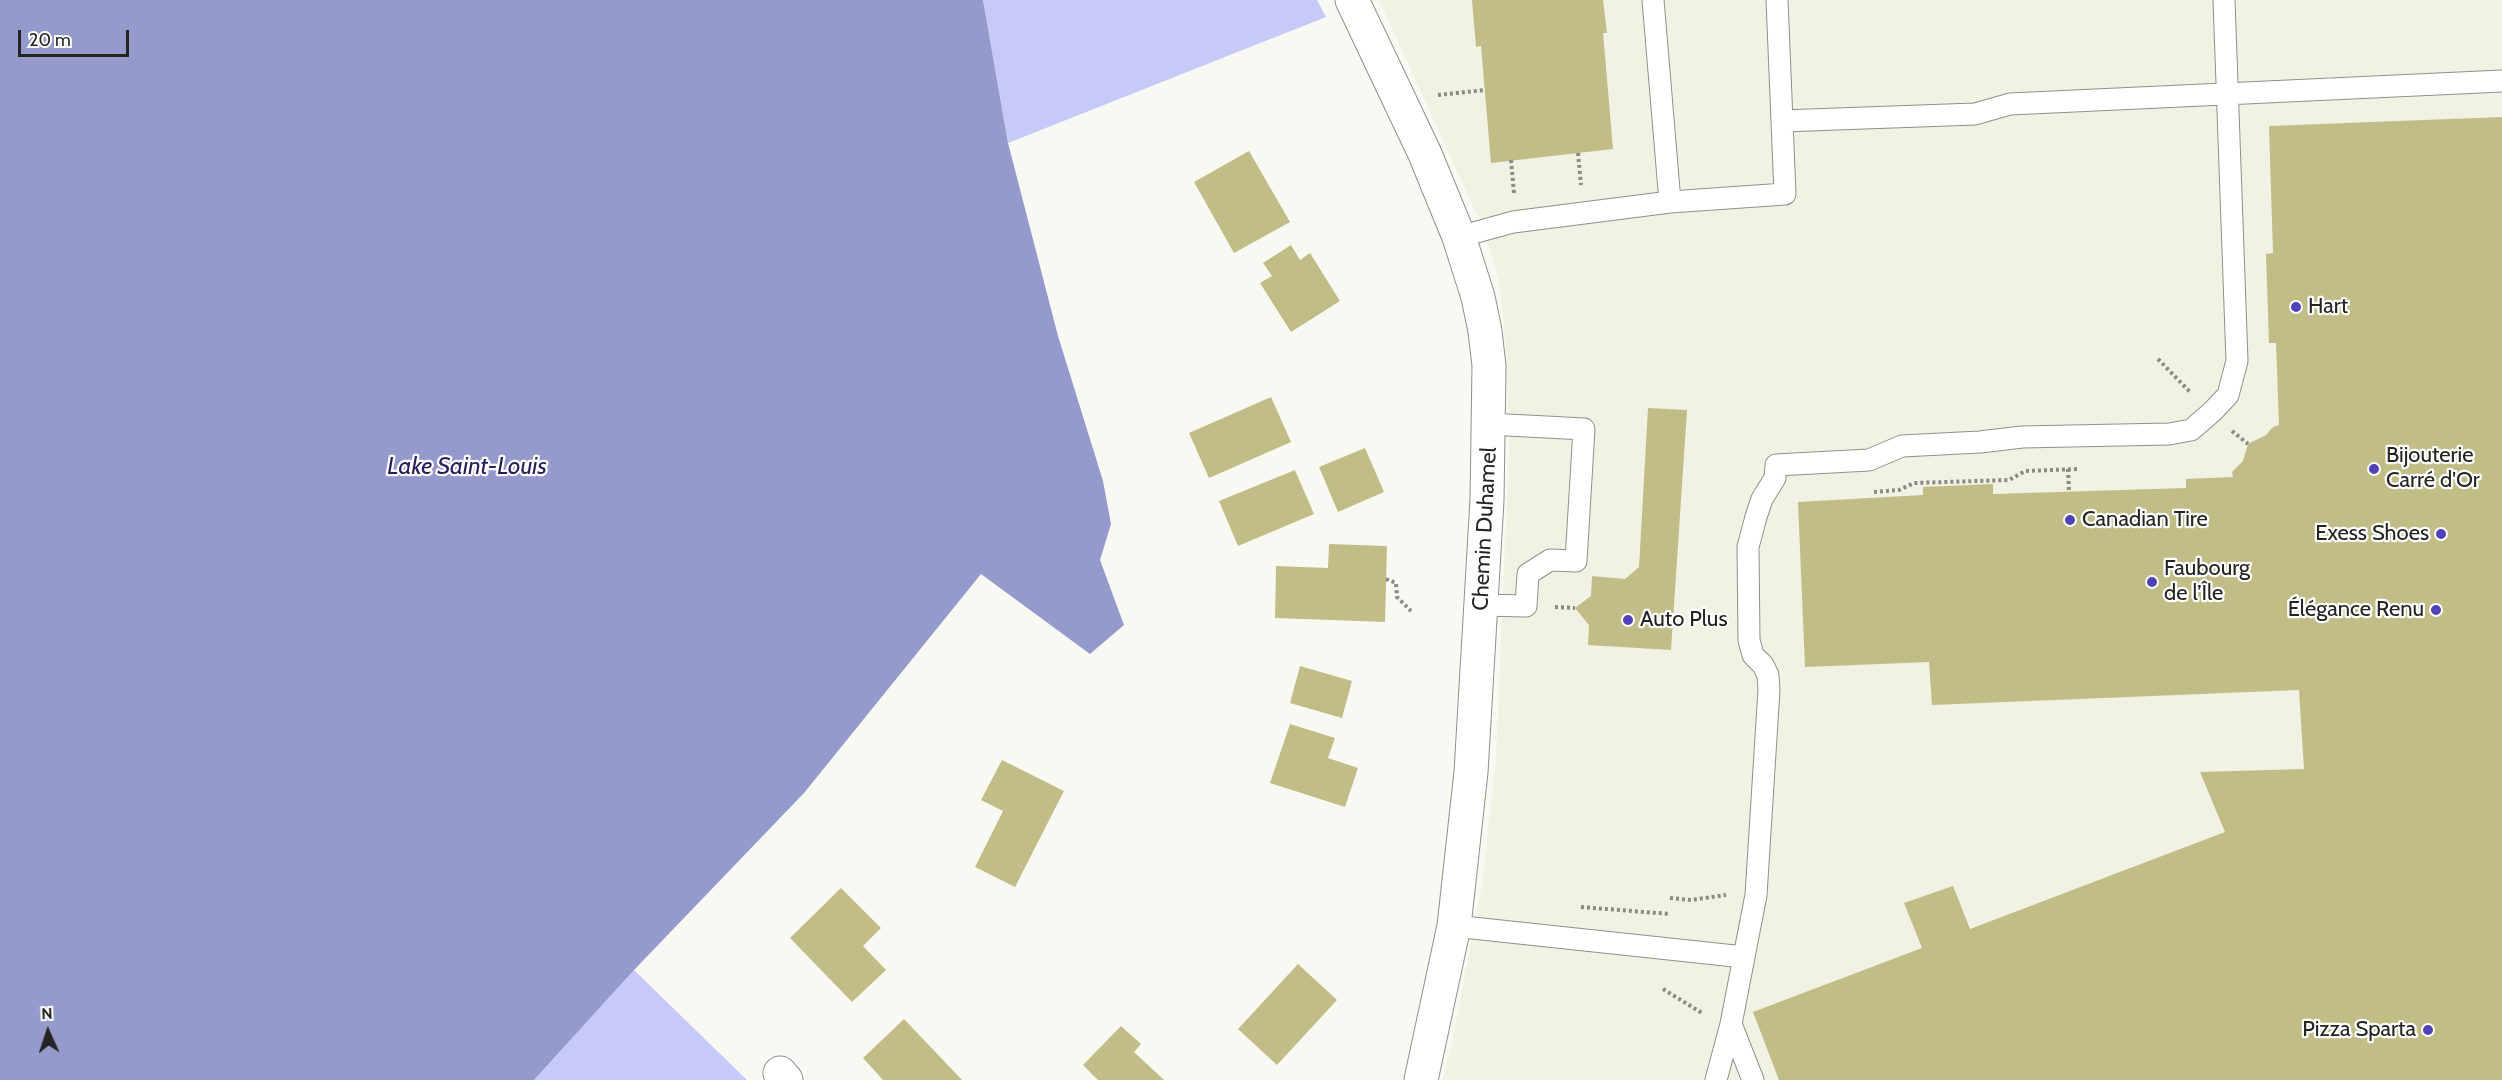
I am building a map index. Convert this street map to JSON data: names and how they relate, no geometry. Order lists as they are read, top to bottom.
{
  "streets": {
    "street": ["Chemin Duhamel"]
  },
  "water": ["Lake Saint-Louis"],
  "places": [
    "Hart",
    "Bijouterie Carré d'Or",
    "Canadian Tire",
    "Exess Shoes",
    "Faubourg de l’Île",
    "Élégance Renu",
    "Auto Plus",
    "Pizza Sparta"
  ],
  "scale_bar": "20 m",
  "north": "top"
}
